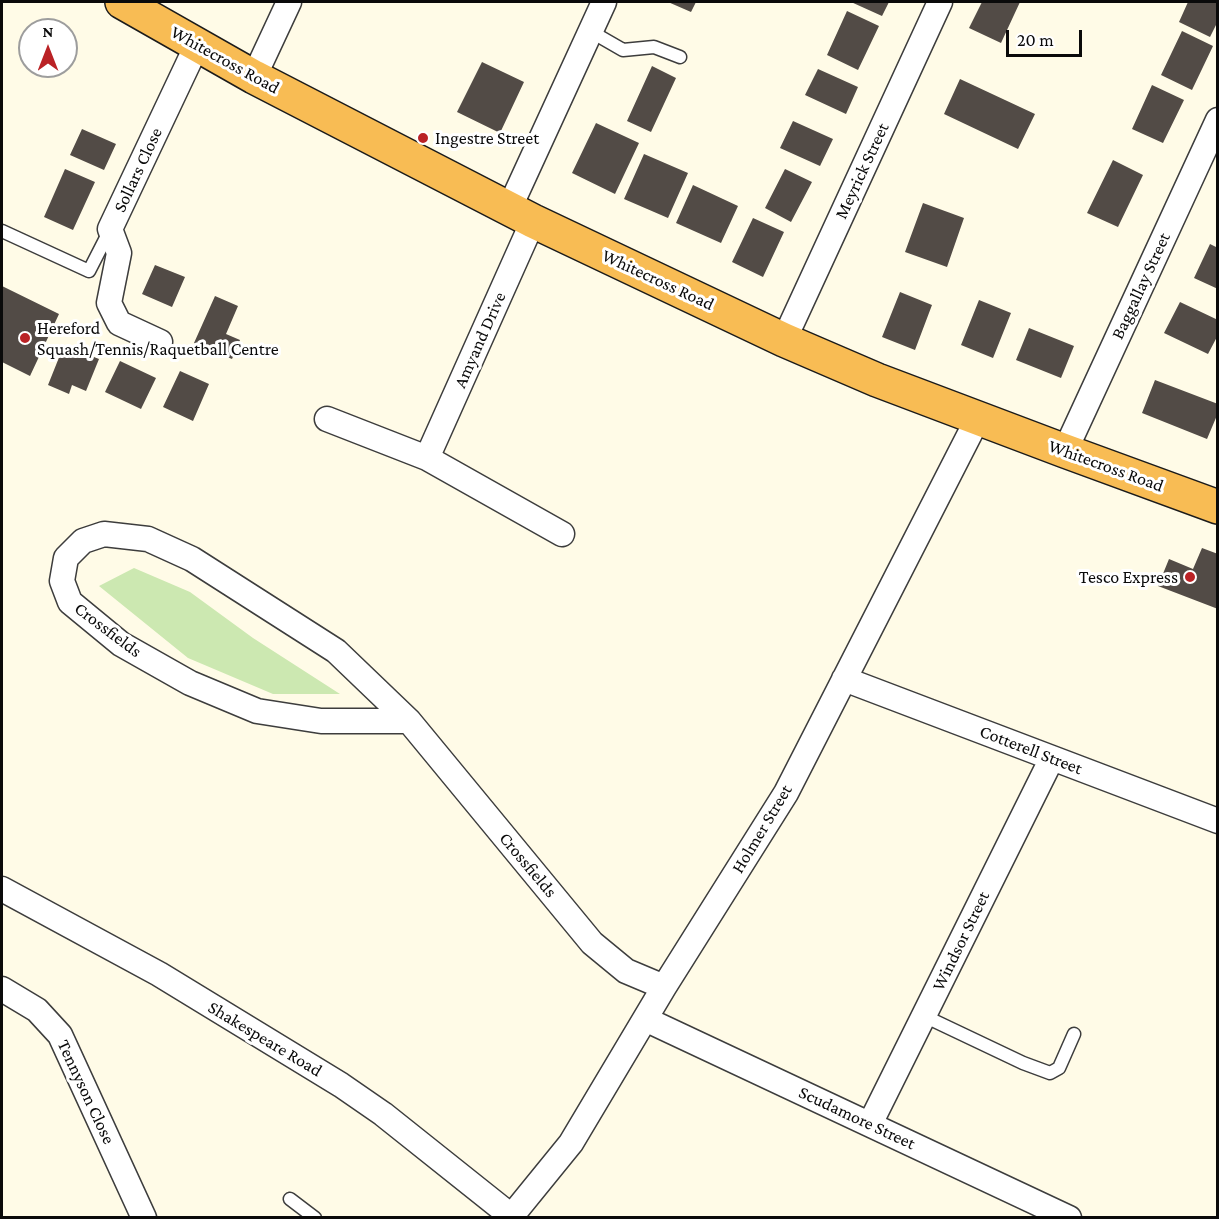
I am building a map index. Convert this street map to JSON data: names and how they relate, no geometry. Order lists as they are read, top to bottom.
{
  "streets": {
    "highway": ["Whitecross Road"],
    "street": [
      "Sollars Close",
      "Meyrick Street",
      "Baggallay Street",
      "Amyand Drive",
      "Crossfields",
      "Cotterell Street",
      "Holmer Street",
      "Windsor Street",
      "Shakespeare Road",
      "Tennyson Close",
      "Scudamore Street"
    ]
  },
  "crossings": [
    ["Whitecross Road", "Sollars Close"],
    ["Whitecross Road", "Meyrick Street"],
    ["Whitecross Road", "Baggallay Street"],
    ["Whitecross Road", "Amyand Drive"],
    ["Whitecross Road", "Holmer Street"],
    ["Crossfields", "Holmer Street"],
    ["Cotterell Street", "Holmer Street"],
    ["Cotterell Street", "Windsor Street"],
    ["Holmer Street", "Shakespeare Road"],
    ["Holmer Street", "Scudamore Street"],
    ["Windsor Street", "Scudamore Street"]
  ],
  "places": ["Ingestre Street", "Hereford Squash/Tennis/Raquetball Centre", "Tesco Express"],
  "scale_bar": "20 m",
  "north": "top"
}
